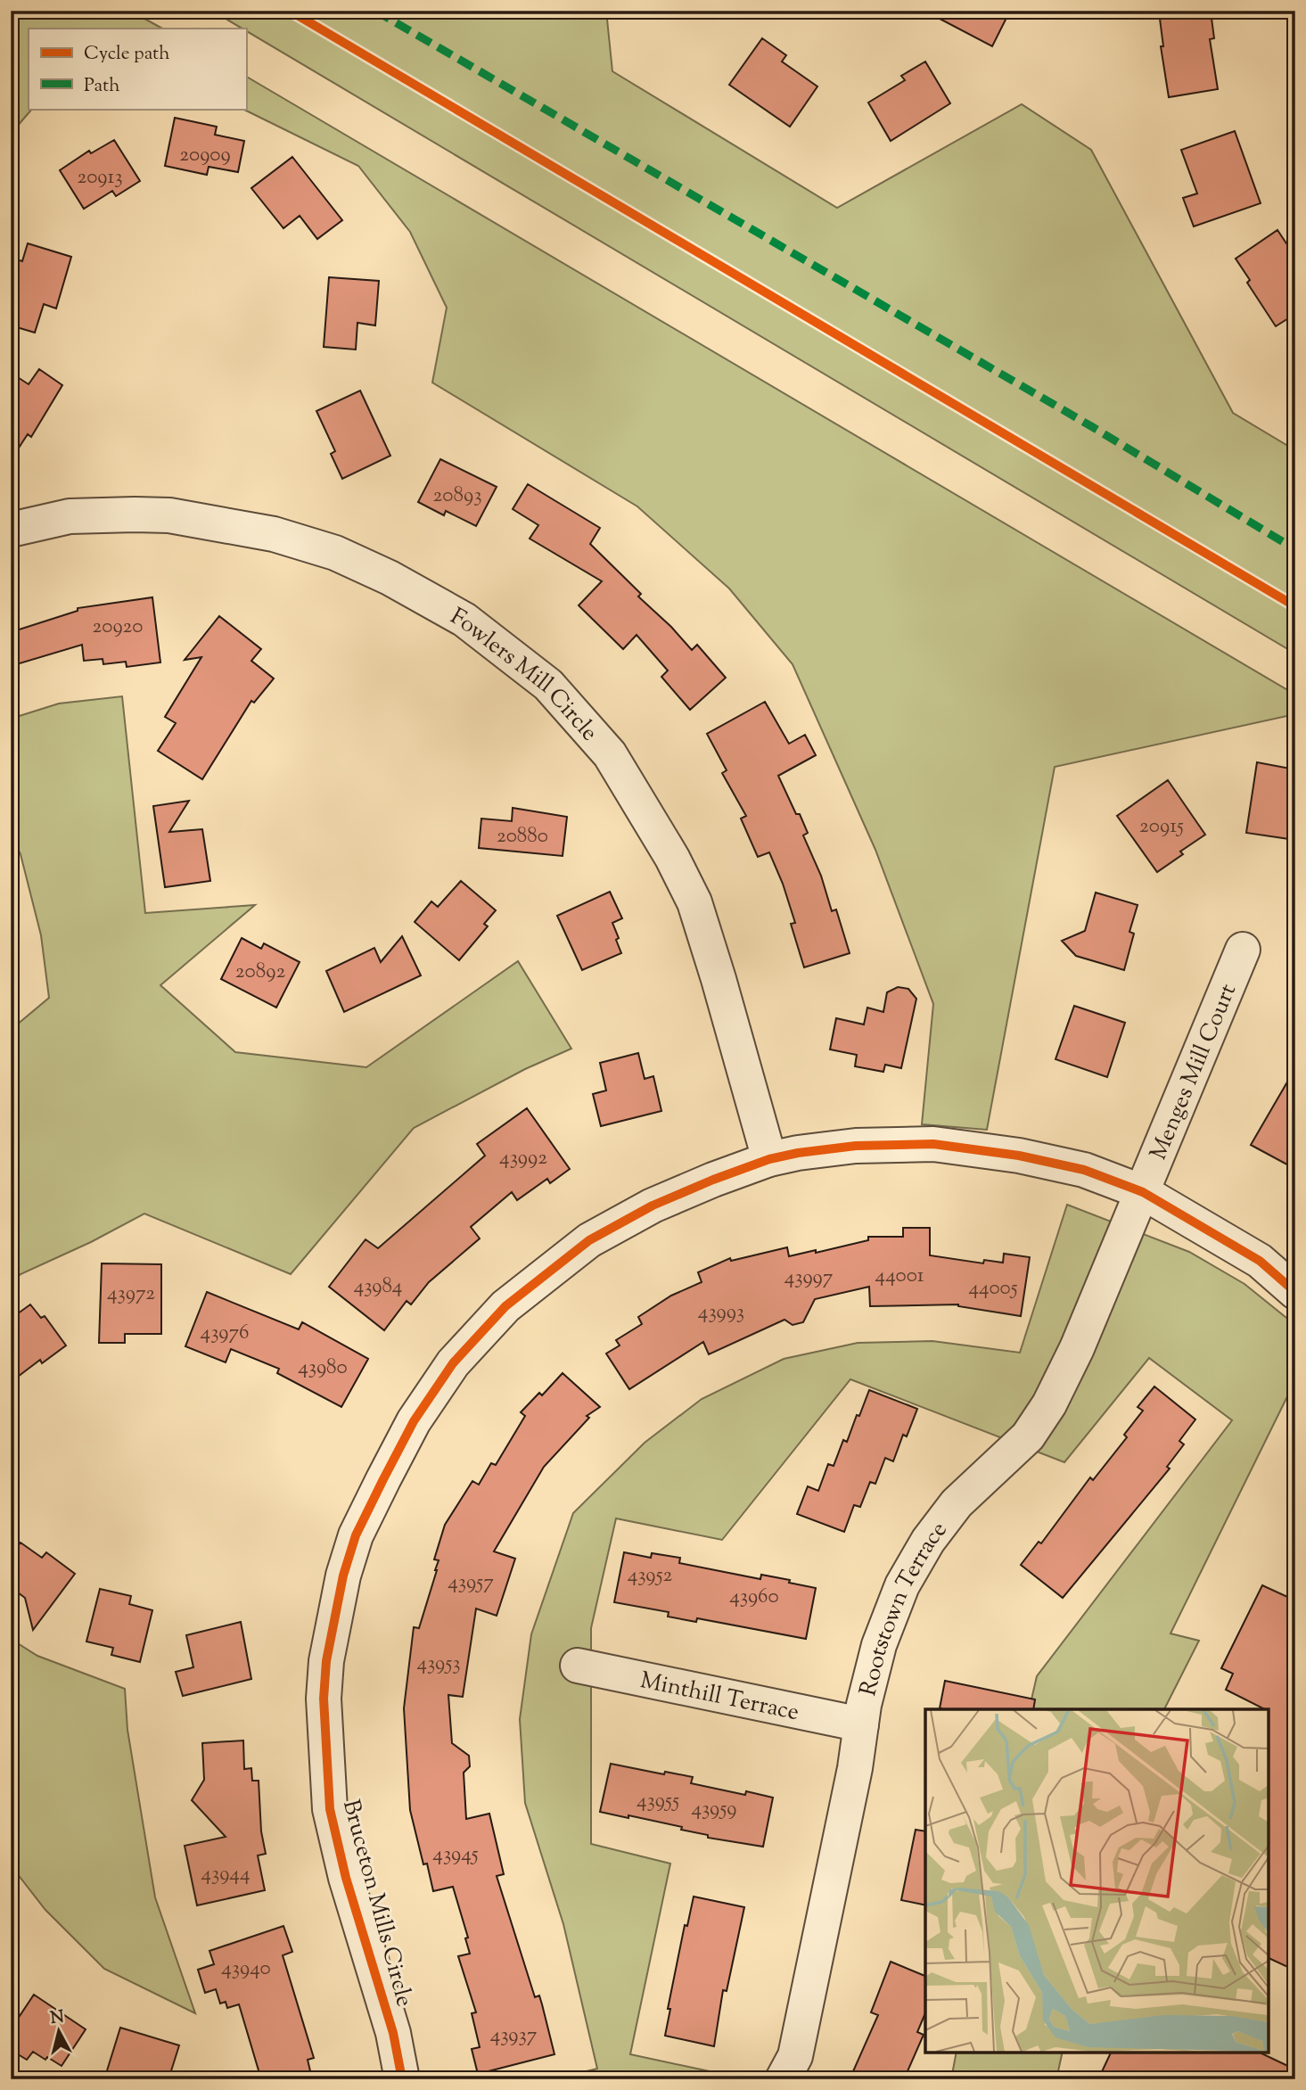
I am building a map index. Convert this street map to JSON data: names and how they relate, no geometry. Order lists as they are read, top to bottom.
{
  "streets": {
    "street": [
      "Fowlers Mill Circle",
      "Menges Mill Court",
      "Rootstown Terrace",
      "Minthill Terrace",
      "Bruceton Mills Circle"
    ]
  },
  "crossings": [
    ["Fowlers Mill Circle", "Bruceton Mills Circle"],
    ["Menges Mill Court", "Rootstown Terrace"],
    ["Menges Mill Court", "Bruceton Mills Circle"],
    ["Rootstown Terrace", "Minthill Terrace"],
    ["Rootstown Terrace", "Bruceton Mills Circle"]
  ],
  "house_numbers": [
    "20909",
    "20913",
    "20893",
    "20920",
    "20915",
    "20880",
    "20892",
    "43992",
    "44001",
    "43997",
    "43984",
    "44005",
    "43972",
    "43993",
    "43976",
    "43980",
    "43952",
    "43957",
    "43960",
    "43953",
    "43955",
    "43959",
    "43945",
    "43944",
    "43940",
    "43937"
  ],
  "legend": ["Cycle path", "Path"],
  "north": "top"
}
